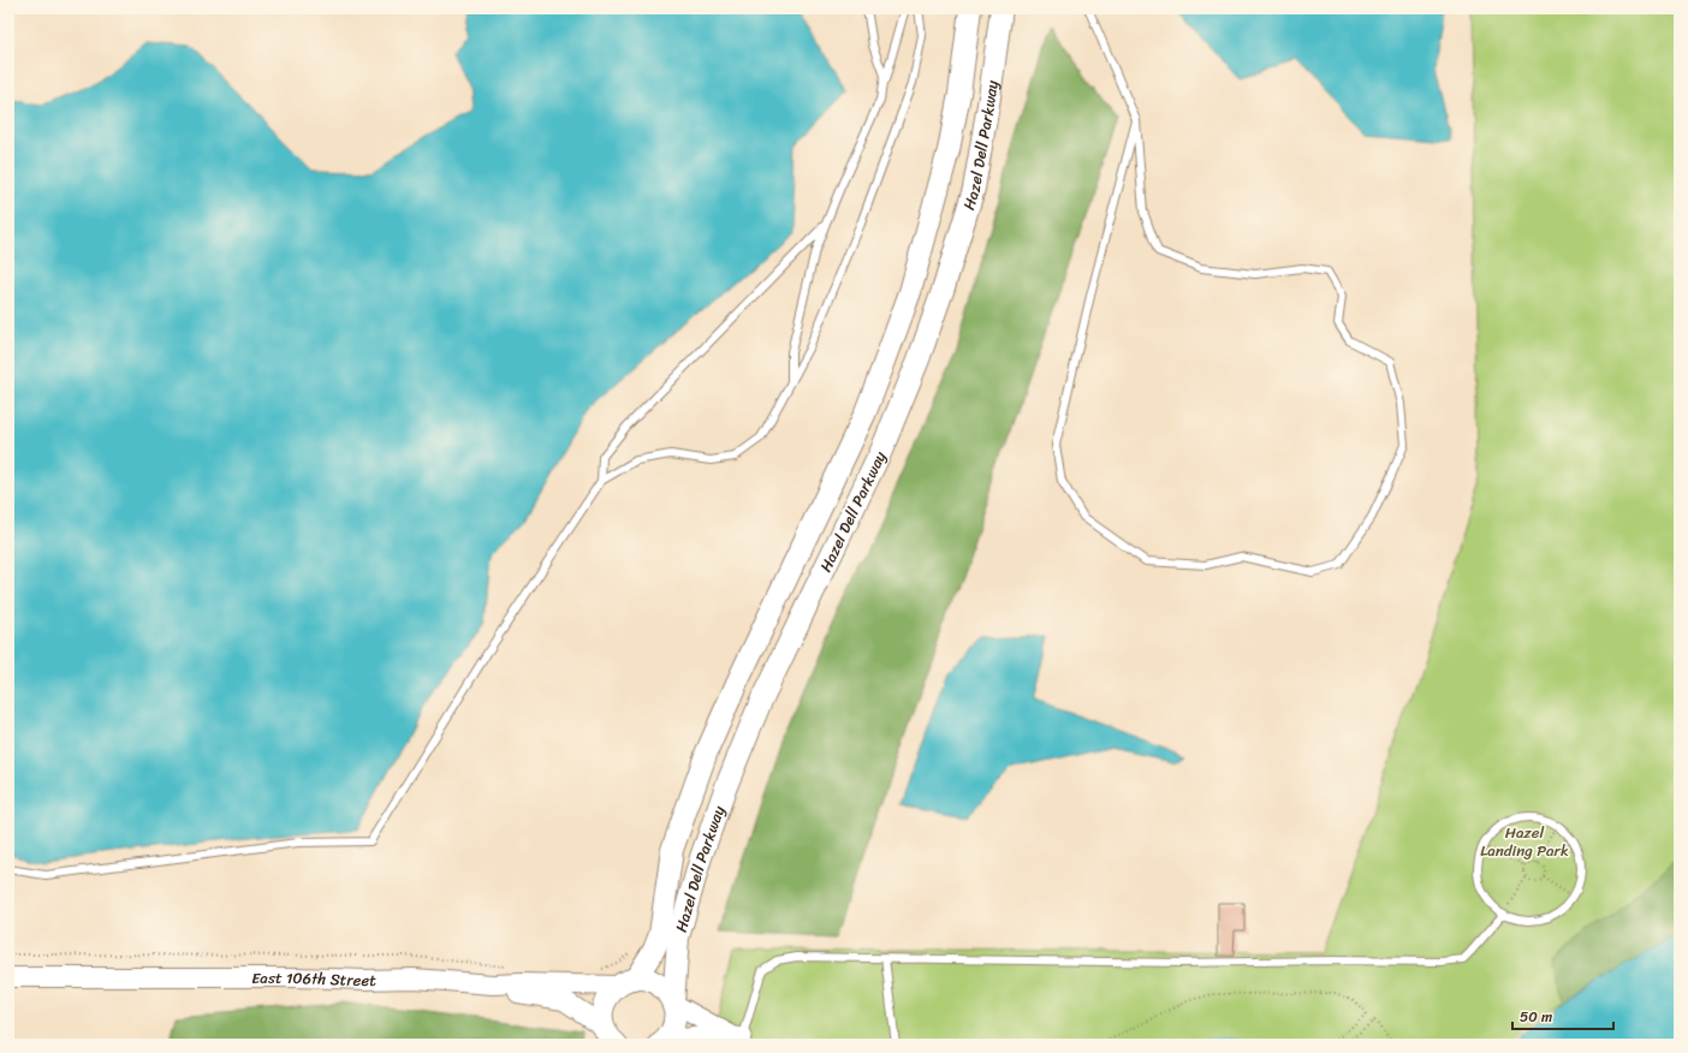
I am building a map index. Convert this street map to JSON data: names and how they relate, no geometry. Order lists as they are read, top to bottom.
{
  "streets": {
    "main road": ["Hazel Dell Parkway"],
    "street": ["East 106th Street"]
  },
  "crossings": [
    ["Hazel Dell Parkway", "East 106th Street"]
  ],
  "parks": ["Hazel Landing Park"],
  "scale_bar": "50 m"
}
